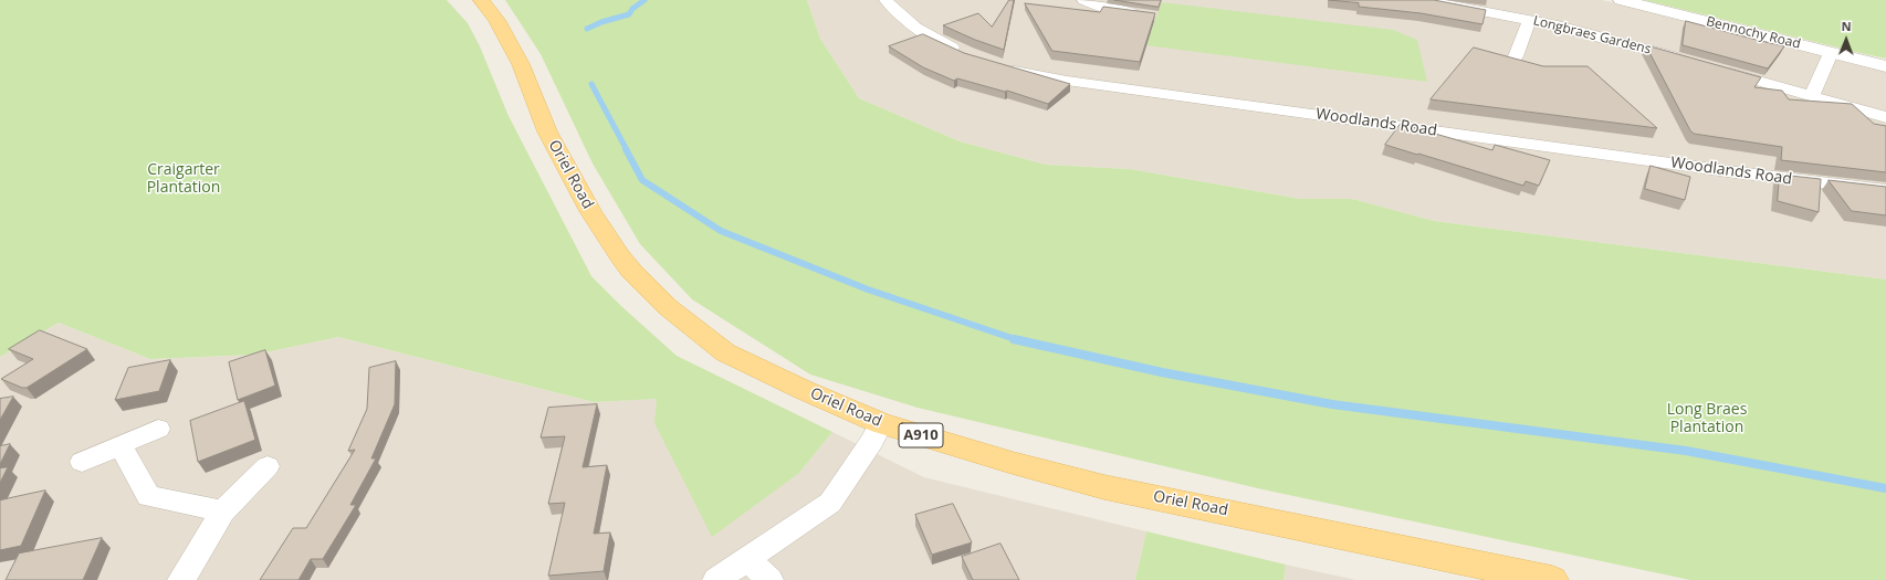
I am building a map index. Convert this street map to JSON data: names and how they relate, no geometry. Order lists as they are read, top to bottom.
{
  "streets": {
    "main road": ["Oriel Road", "A910"],
    "street": ["Bennochy Road", "Longbraes Gardens", "Woodlands Road"]
  },
  "parks": ["Craigarter Plantation", "Long Braes Plantation"],
  "north": "top"
}
